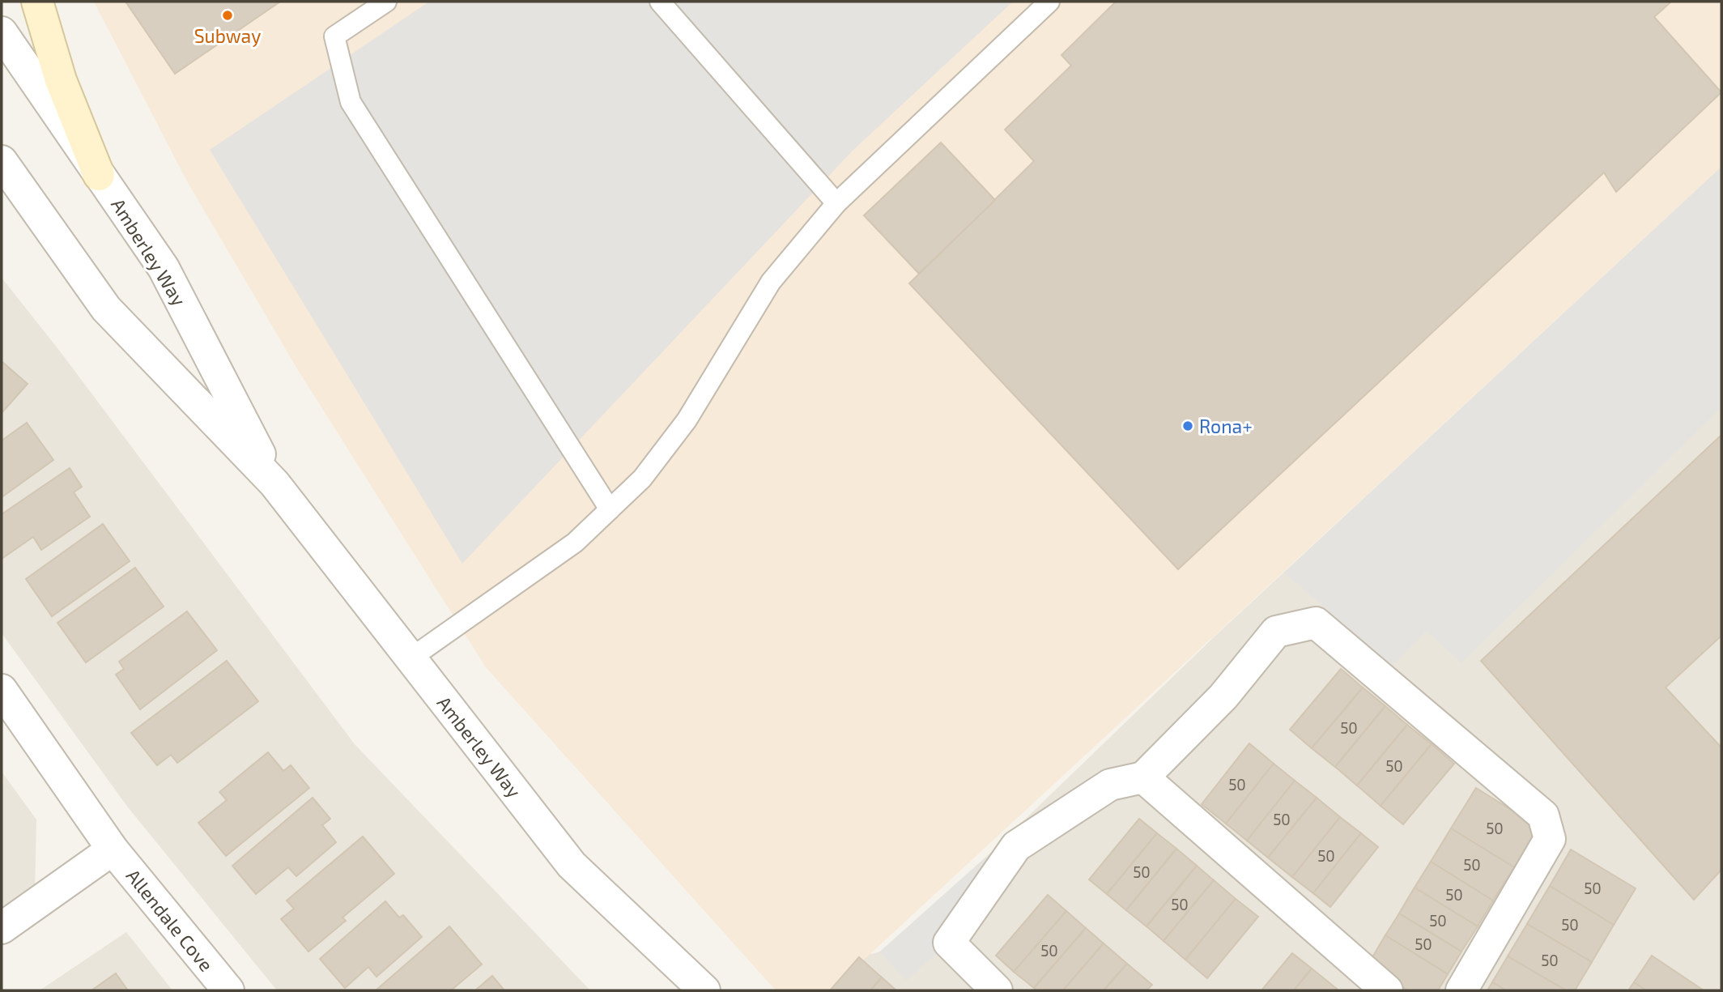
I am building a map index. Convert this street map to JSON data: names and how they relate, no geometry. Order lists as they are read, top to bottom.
{
  "streets": {
    "street": ["Amberley Way", "Allendale Cove"]
  },
  "places": ["Subway", "Rona+"],
  "house_numbers": [
    "50",
    "50",
    "50",
    "50",
    "50",
    "50",
    "50",
    "50",
    "50",
    "50",
    "50",
    "50",
    "50",
    "50",
    "50",
    "50"
  ]
}
